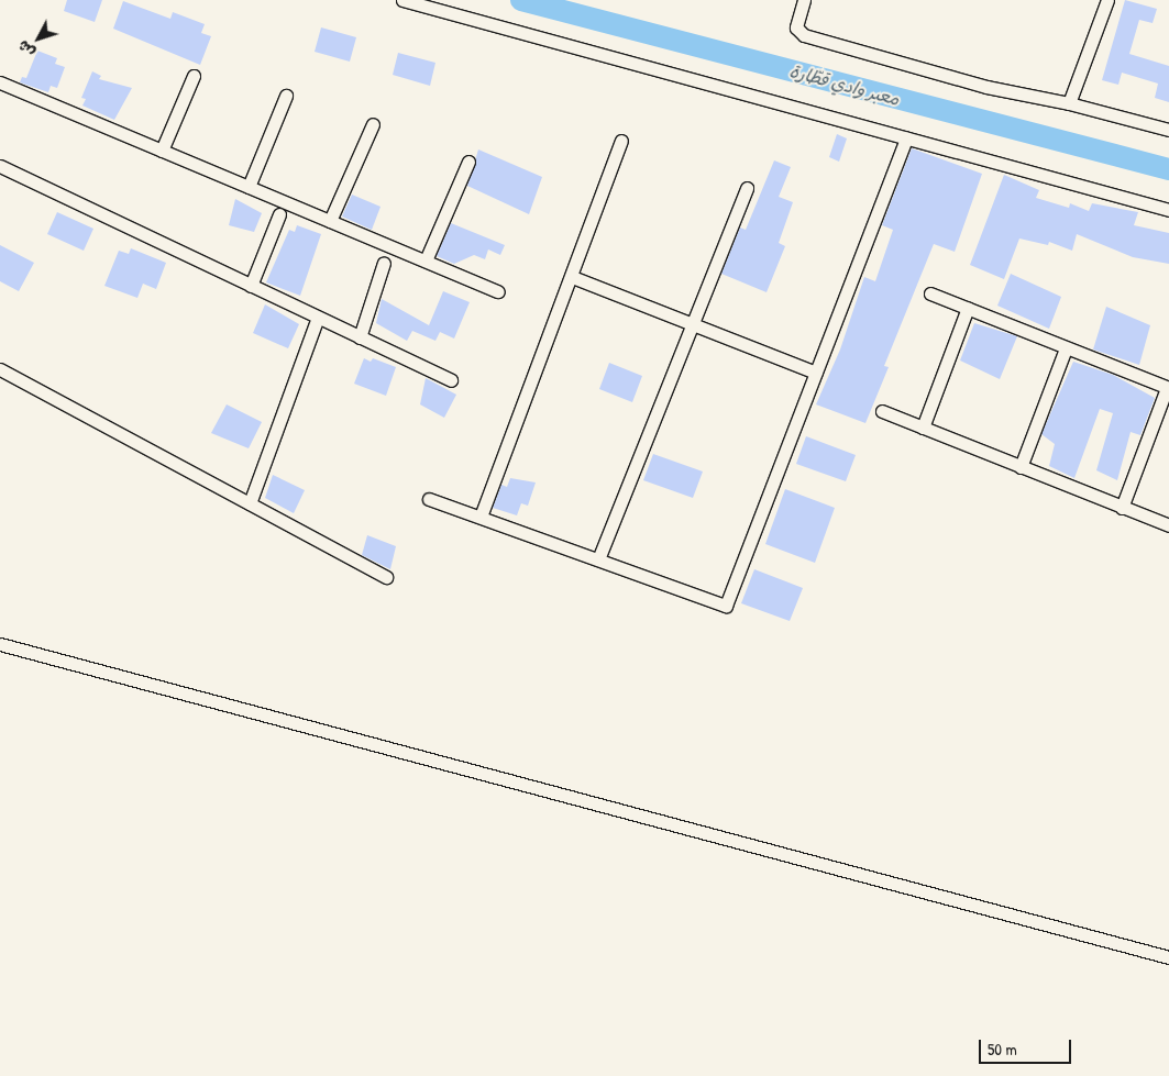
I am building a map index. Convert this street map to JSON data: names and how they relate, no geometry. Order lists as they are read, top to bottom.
{
  "water": ["معبر وادي قطّارة"],
  "scale_bar": "50 m",
  "north": "bottom left"
}
